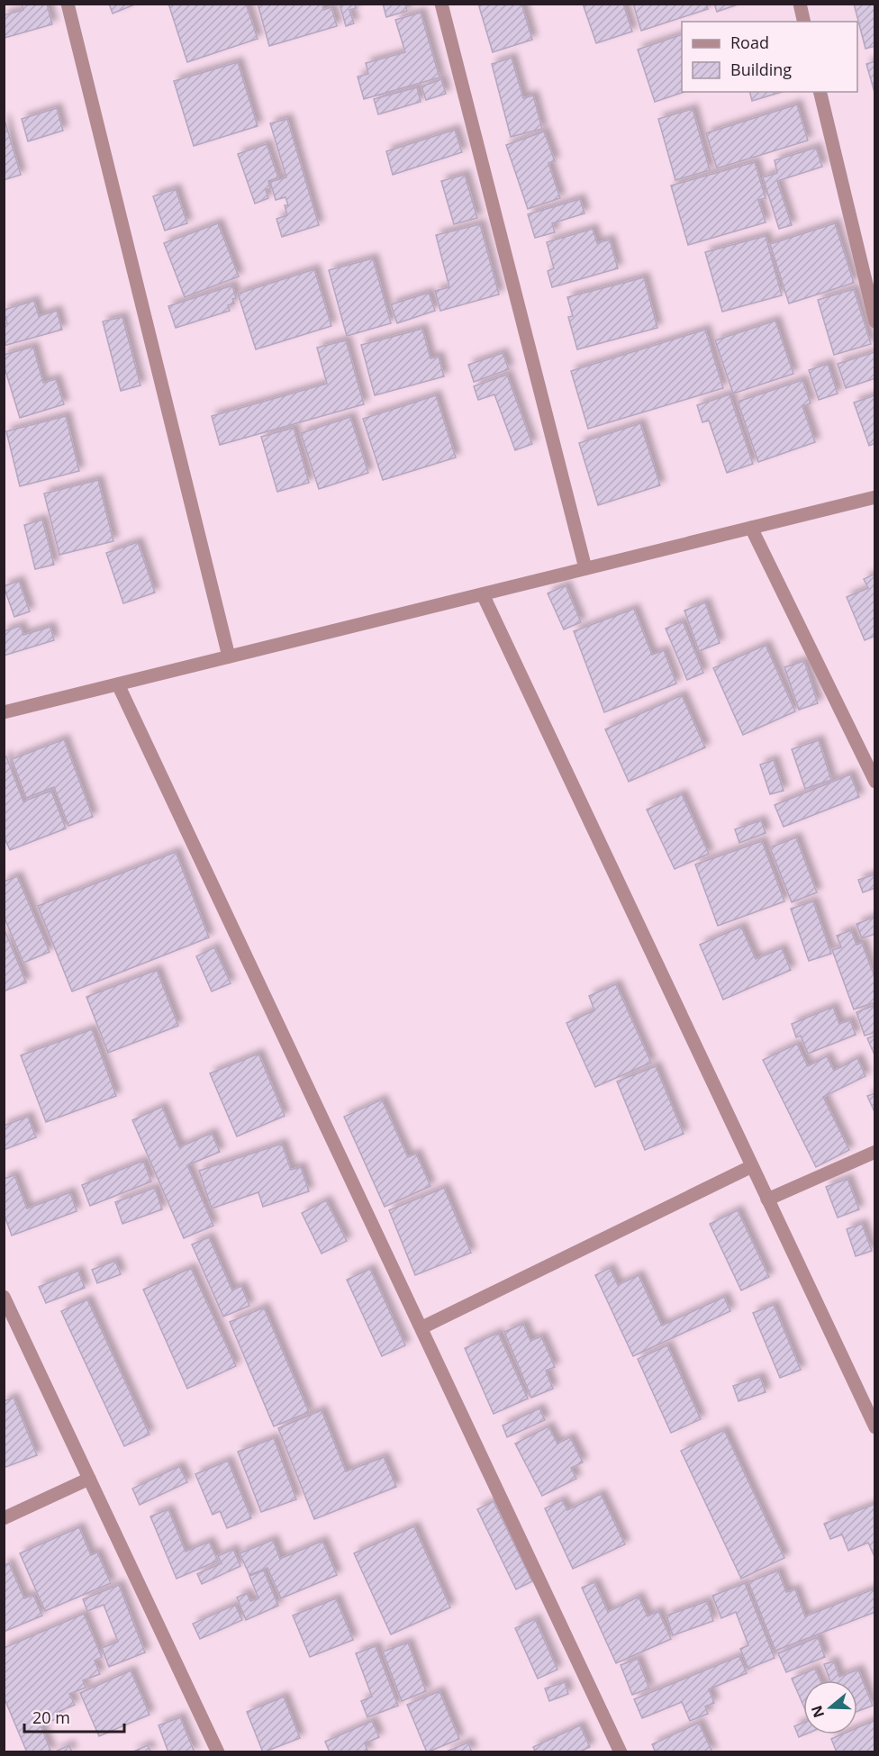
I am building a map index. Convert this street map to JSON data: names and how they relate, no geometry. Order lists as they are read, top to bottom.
{
  "legend": ["Road", "Building"],
  "scale_bar": "20 m",
  "north": "left"
}
